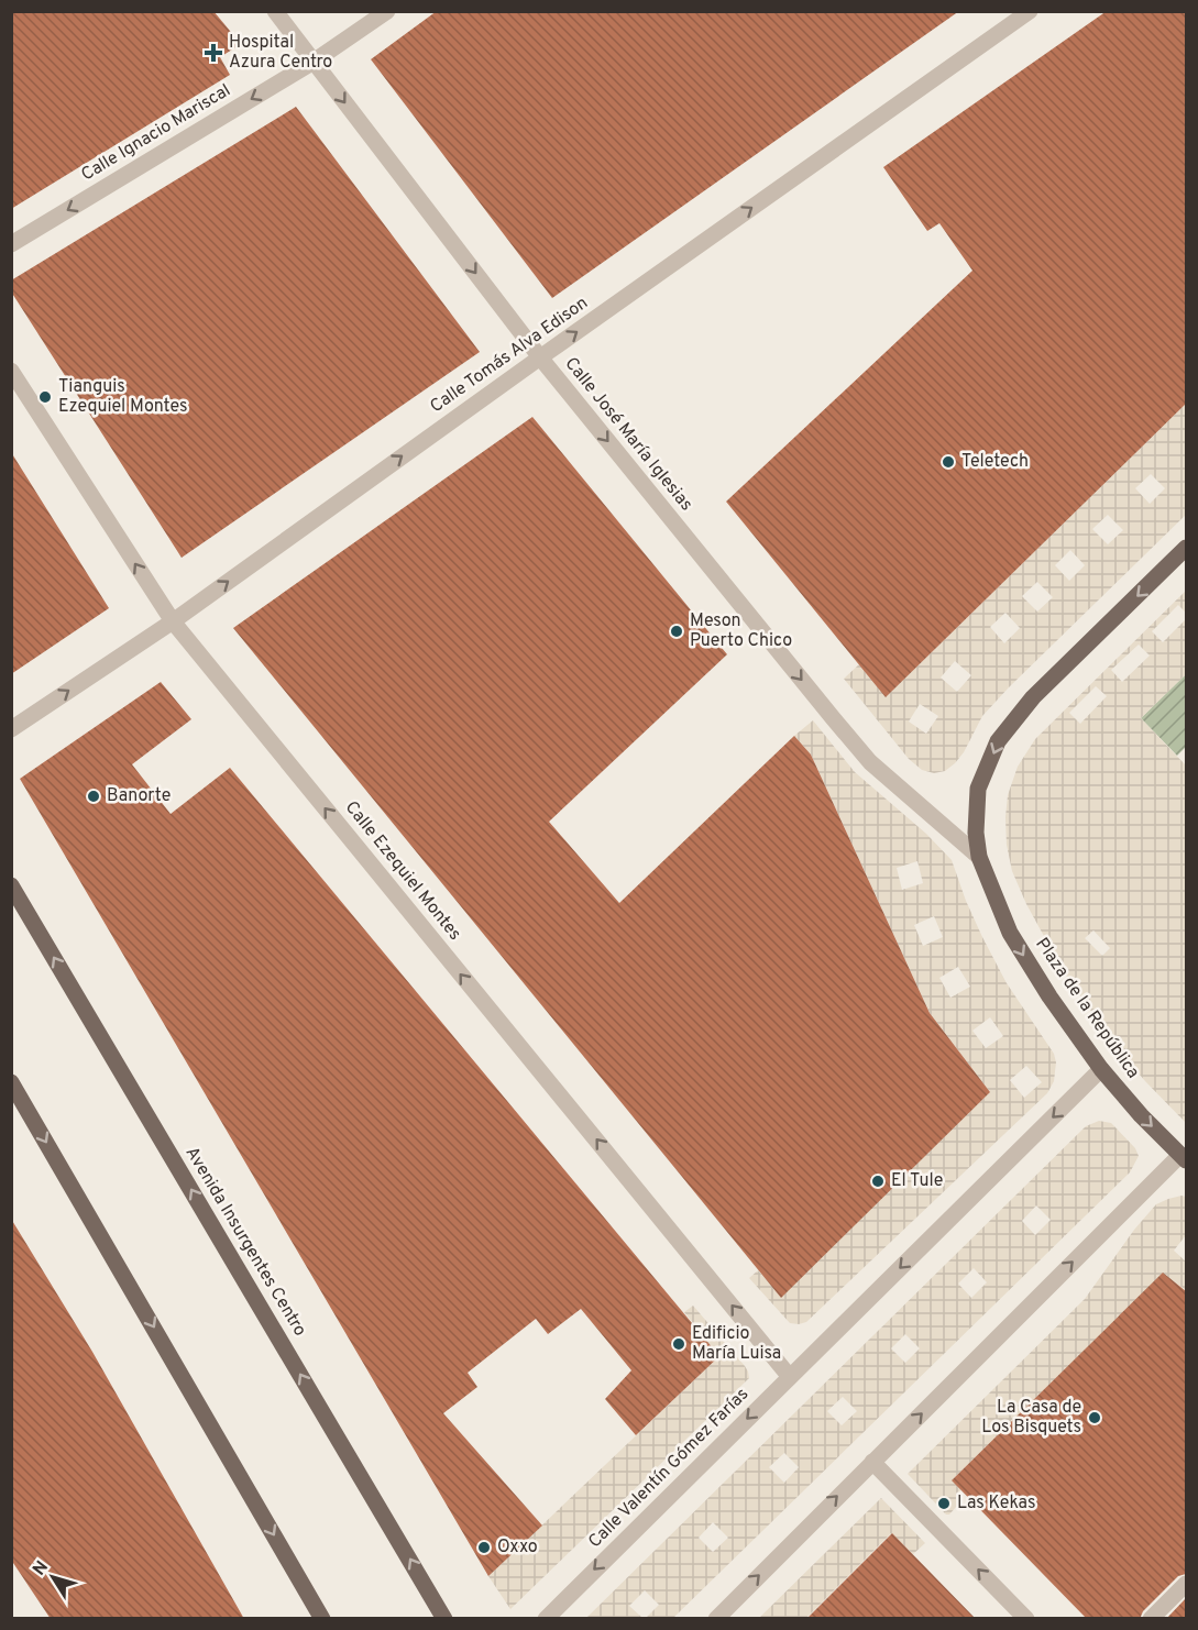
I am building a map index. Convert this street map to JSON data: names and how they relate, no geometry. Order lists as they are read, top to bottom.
{
  "streets": {
    "main road": ["Plaza de la República", "Avenida Insurgentes Centro"],
    "street": [
      "Calle Ignacio Mariscal",
      "Calle Tomás Alva Edison",
      "Calle José María Iglesias",
      "Calle Ezequiel Montes",
      "Calle Valentín Gómez Farías"
    ]
  },
  "crossings": [
    ["Calle Ignacio Mariscal", "Calle José María Iglesias"],
    ["Calle Tomás Alva Edison", "Calle José María Iglesias"],
    ["Calle Tomás Alva Edison", "Calle Ezequiel Montes"],
    ["Calle José María Iglesias", "Plaza de la República"],
    ["Calle Ezequiel Montes", "Calle Valentín Gómez Farías"],
    ["Plaza de la República", "Calle Valentín Gómez Farías"]
  ],
  "one_way": [
    "Calle Ignacio Mariscal",
    "Calle Tomás Alva Edison",
    "Calle José María Iglesias",
    "Calle Ezequiel Montes",
    "Plaza de la República"
  ],
  "places": {
    "health": ["Hospital Azura Centro"],
    "other": [
      "Tianguis Ezequiel Montes",
      "Teletech",
      "Meson Puerto Chico",
      "Banorte",
      "El Tule",
      "Edificio María Luisa",
      "La Casa de Los Bisquets",
      "Las Kekas",
      "Oxxo"
    ]
  },
  "north": "top left"
}
